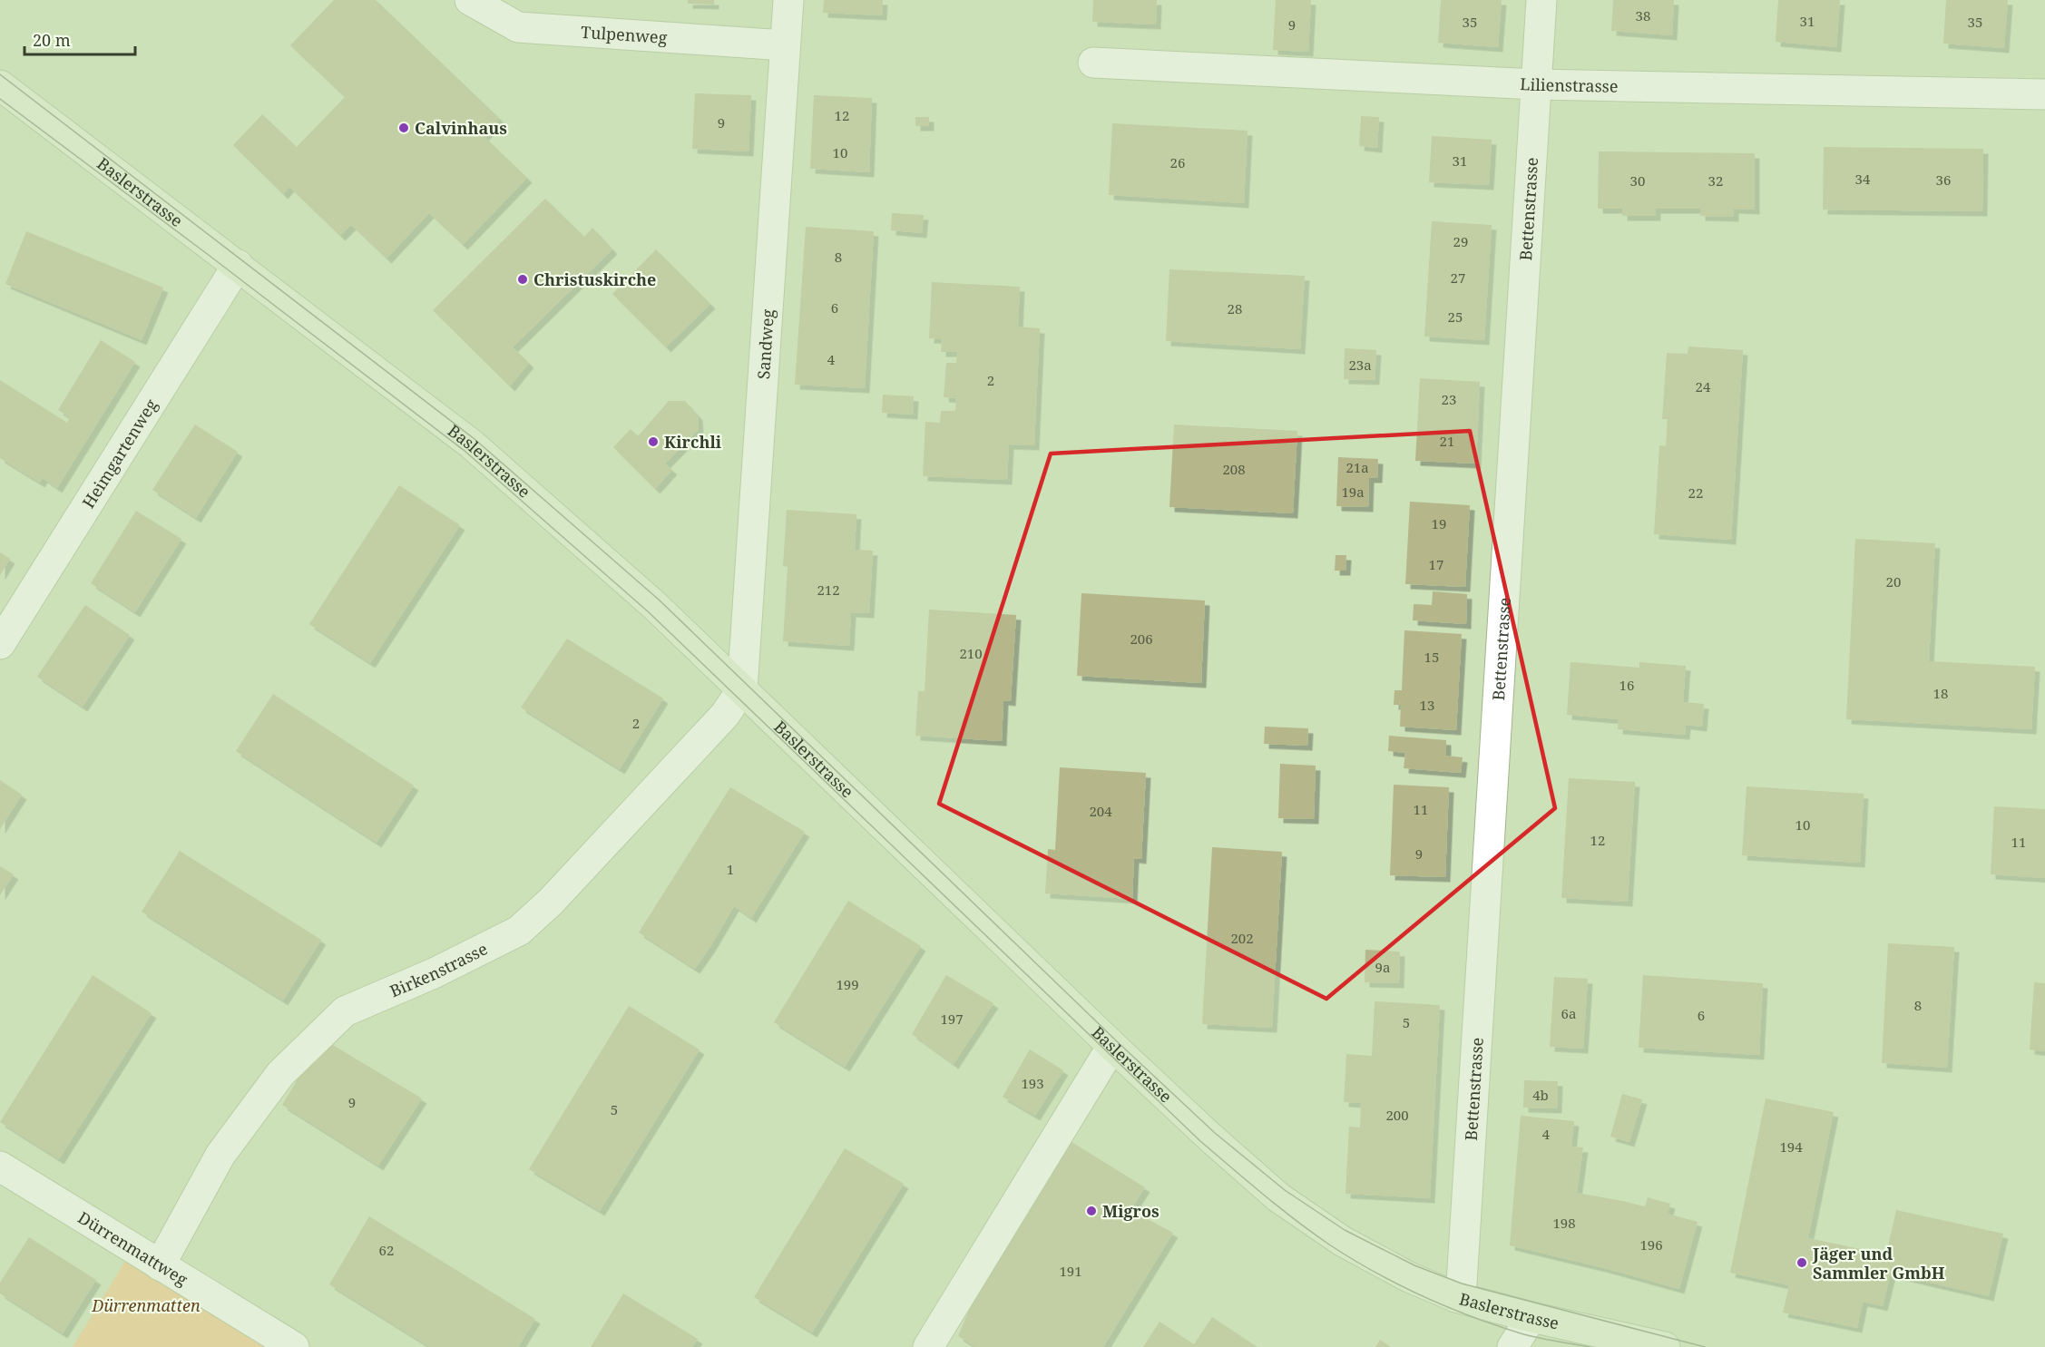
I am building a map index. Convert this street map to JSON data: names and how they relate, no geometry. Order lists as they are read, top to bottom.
{
  "streets": {
    "main road": ["Baslerstrasse"],
    "street": [
      "Tulpenweg",
      "Lilienstrasse",
      "Bettenstrasse",
      "Sandweg",
      "Heimgartenweg",
      "Birkenstrasse",
      "Dürrenmattweg"
    ]
  },
  "crossings": [
    ["Tulpenweg", "Sandweg"],
    ["Lilienstrasse", "Bettenstrasse"],
    ["Baslerstrasse", "Bettenstrasse"],
    ["Baslerstrasse", "Sandweg"],
    ["Baslerstrasse", "Heimgartenweg"],
    ["Baslerstrasse", "Birkenstrasse"],
    ["Sandweg", "Birkenstrasse"],
    ["Birkenstrasse", "Dürrenmattweg"]
  ],
  "parks": ["Dürrenmatten"],
  "places": [
    "Calvinhaus",
    "Christuskirche",
    "Kirchli",
    "Migros",
    "Jäger und Sammler GmbH"
  ],
  "house_numbers": [
    "38",
    "31",
    "35",
    "35",
    "9",
    "12",
    "9",
    "10",
    "31",
    "26",
    "34",
    "36",
    "30",
    "32",
    "29",
    "8",
    "27",
    "6",
    "28",
    "25",
    "4",
    "23a",
    "2",
    "24",
    "23",
    "21",
    "21a",
    "208",
    "19a",
    "22",
    "19",
    "17",
    "20",
    "212",
    "206",
    "210",
    "15",
    "16",
    "18",
    "13",
    "2",
    "11",
    "204",
    "10",
    "12",
    "11",
    "9",
    "1",
    "202",
    "9a",
    "199",
    "8",
    "6a",
    "6",
    "197",
    "5",
    "193",
    "4b",
    "9",
    "5",
    "200",
    "4",
    "194",
    "198",
    "196",
    "62",
    "191"
  ],
  "scale_bar": "20 m"
}
